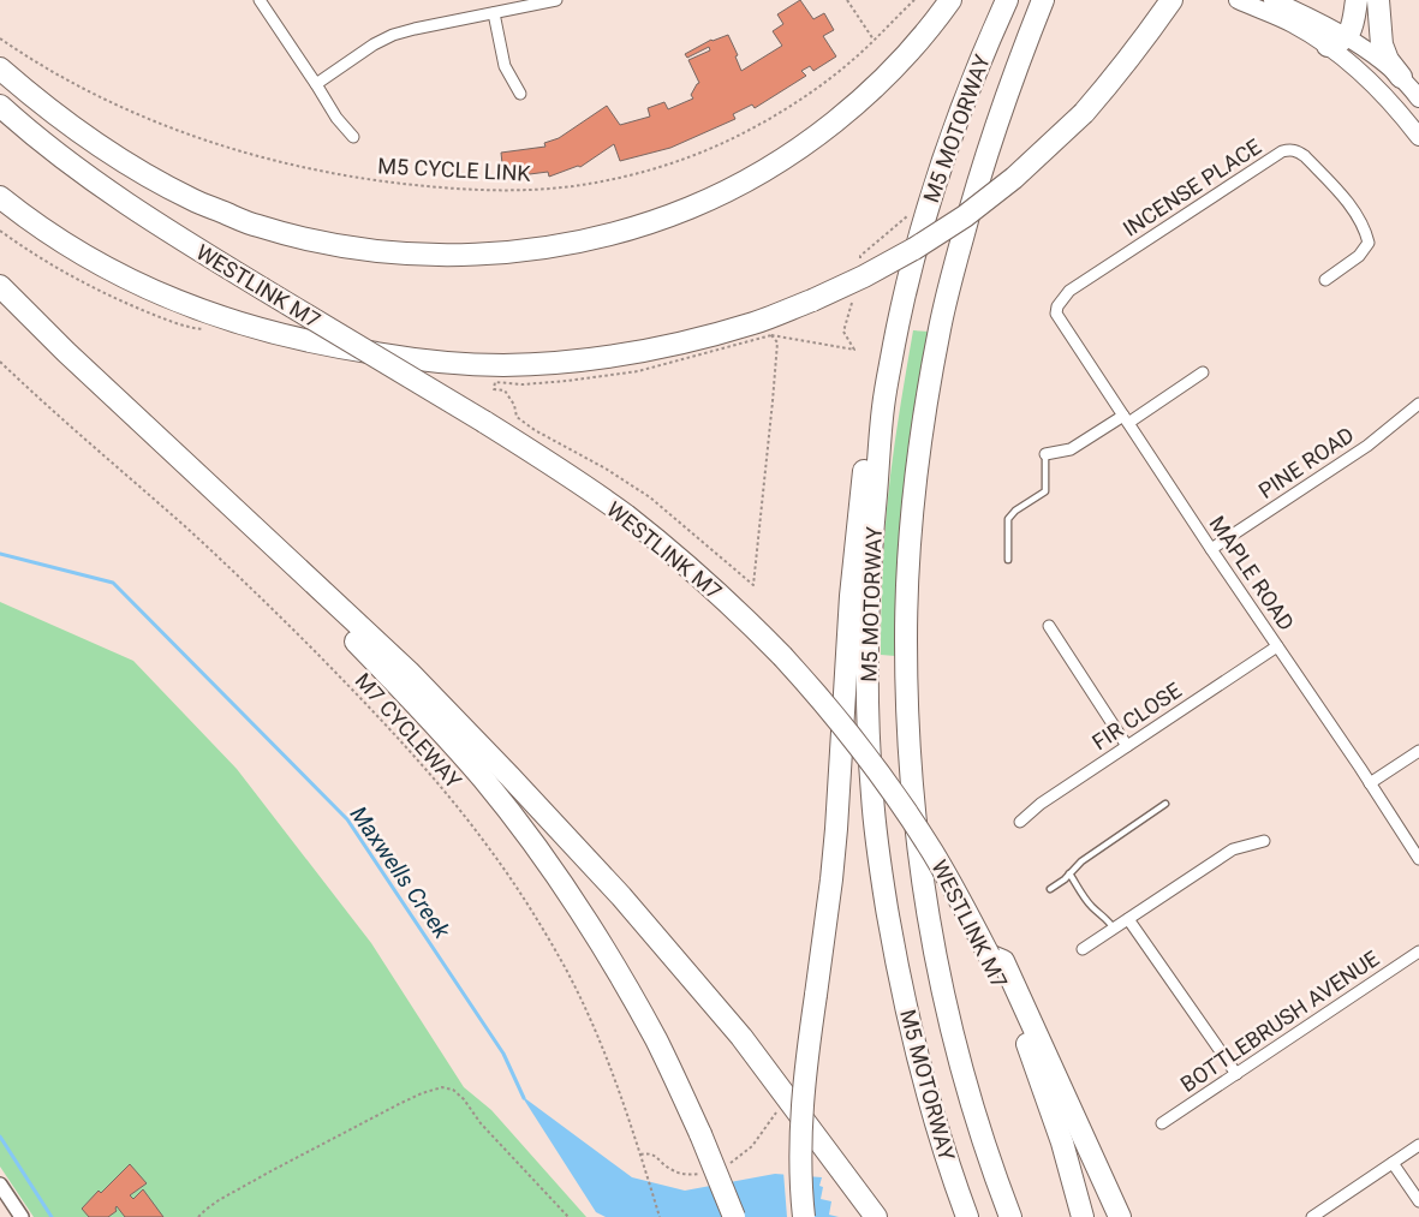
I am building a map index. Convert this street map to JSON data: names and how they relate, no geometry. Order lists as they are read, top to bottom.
{
  "streets": {
    "highway": ["M5 MOTORWAY", "WESTLINK M7"],
    "street": [
      "INCENSE PLACE",
      "PINE ROAD",
      "MAPLE ROAD",
      "FIR CLOSE",
      "BOTTLEBRUSH AVENUE"
    ],
    "path": ["M5 CYCLE LINK", "M7 CYCLEWAY"]
  },
  "crossings": [
    ["INCENSE PLACE", "MAPLE ROAD"],
    ["PINE ROAD", "MAPLE ROAD"],
    ["MAPLE ROAD", "FIR CLOSE"]
  ],
  "water": ["Maxwells Creek"]
}
